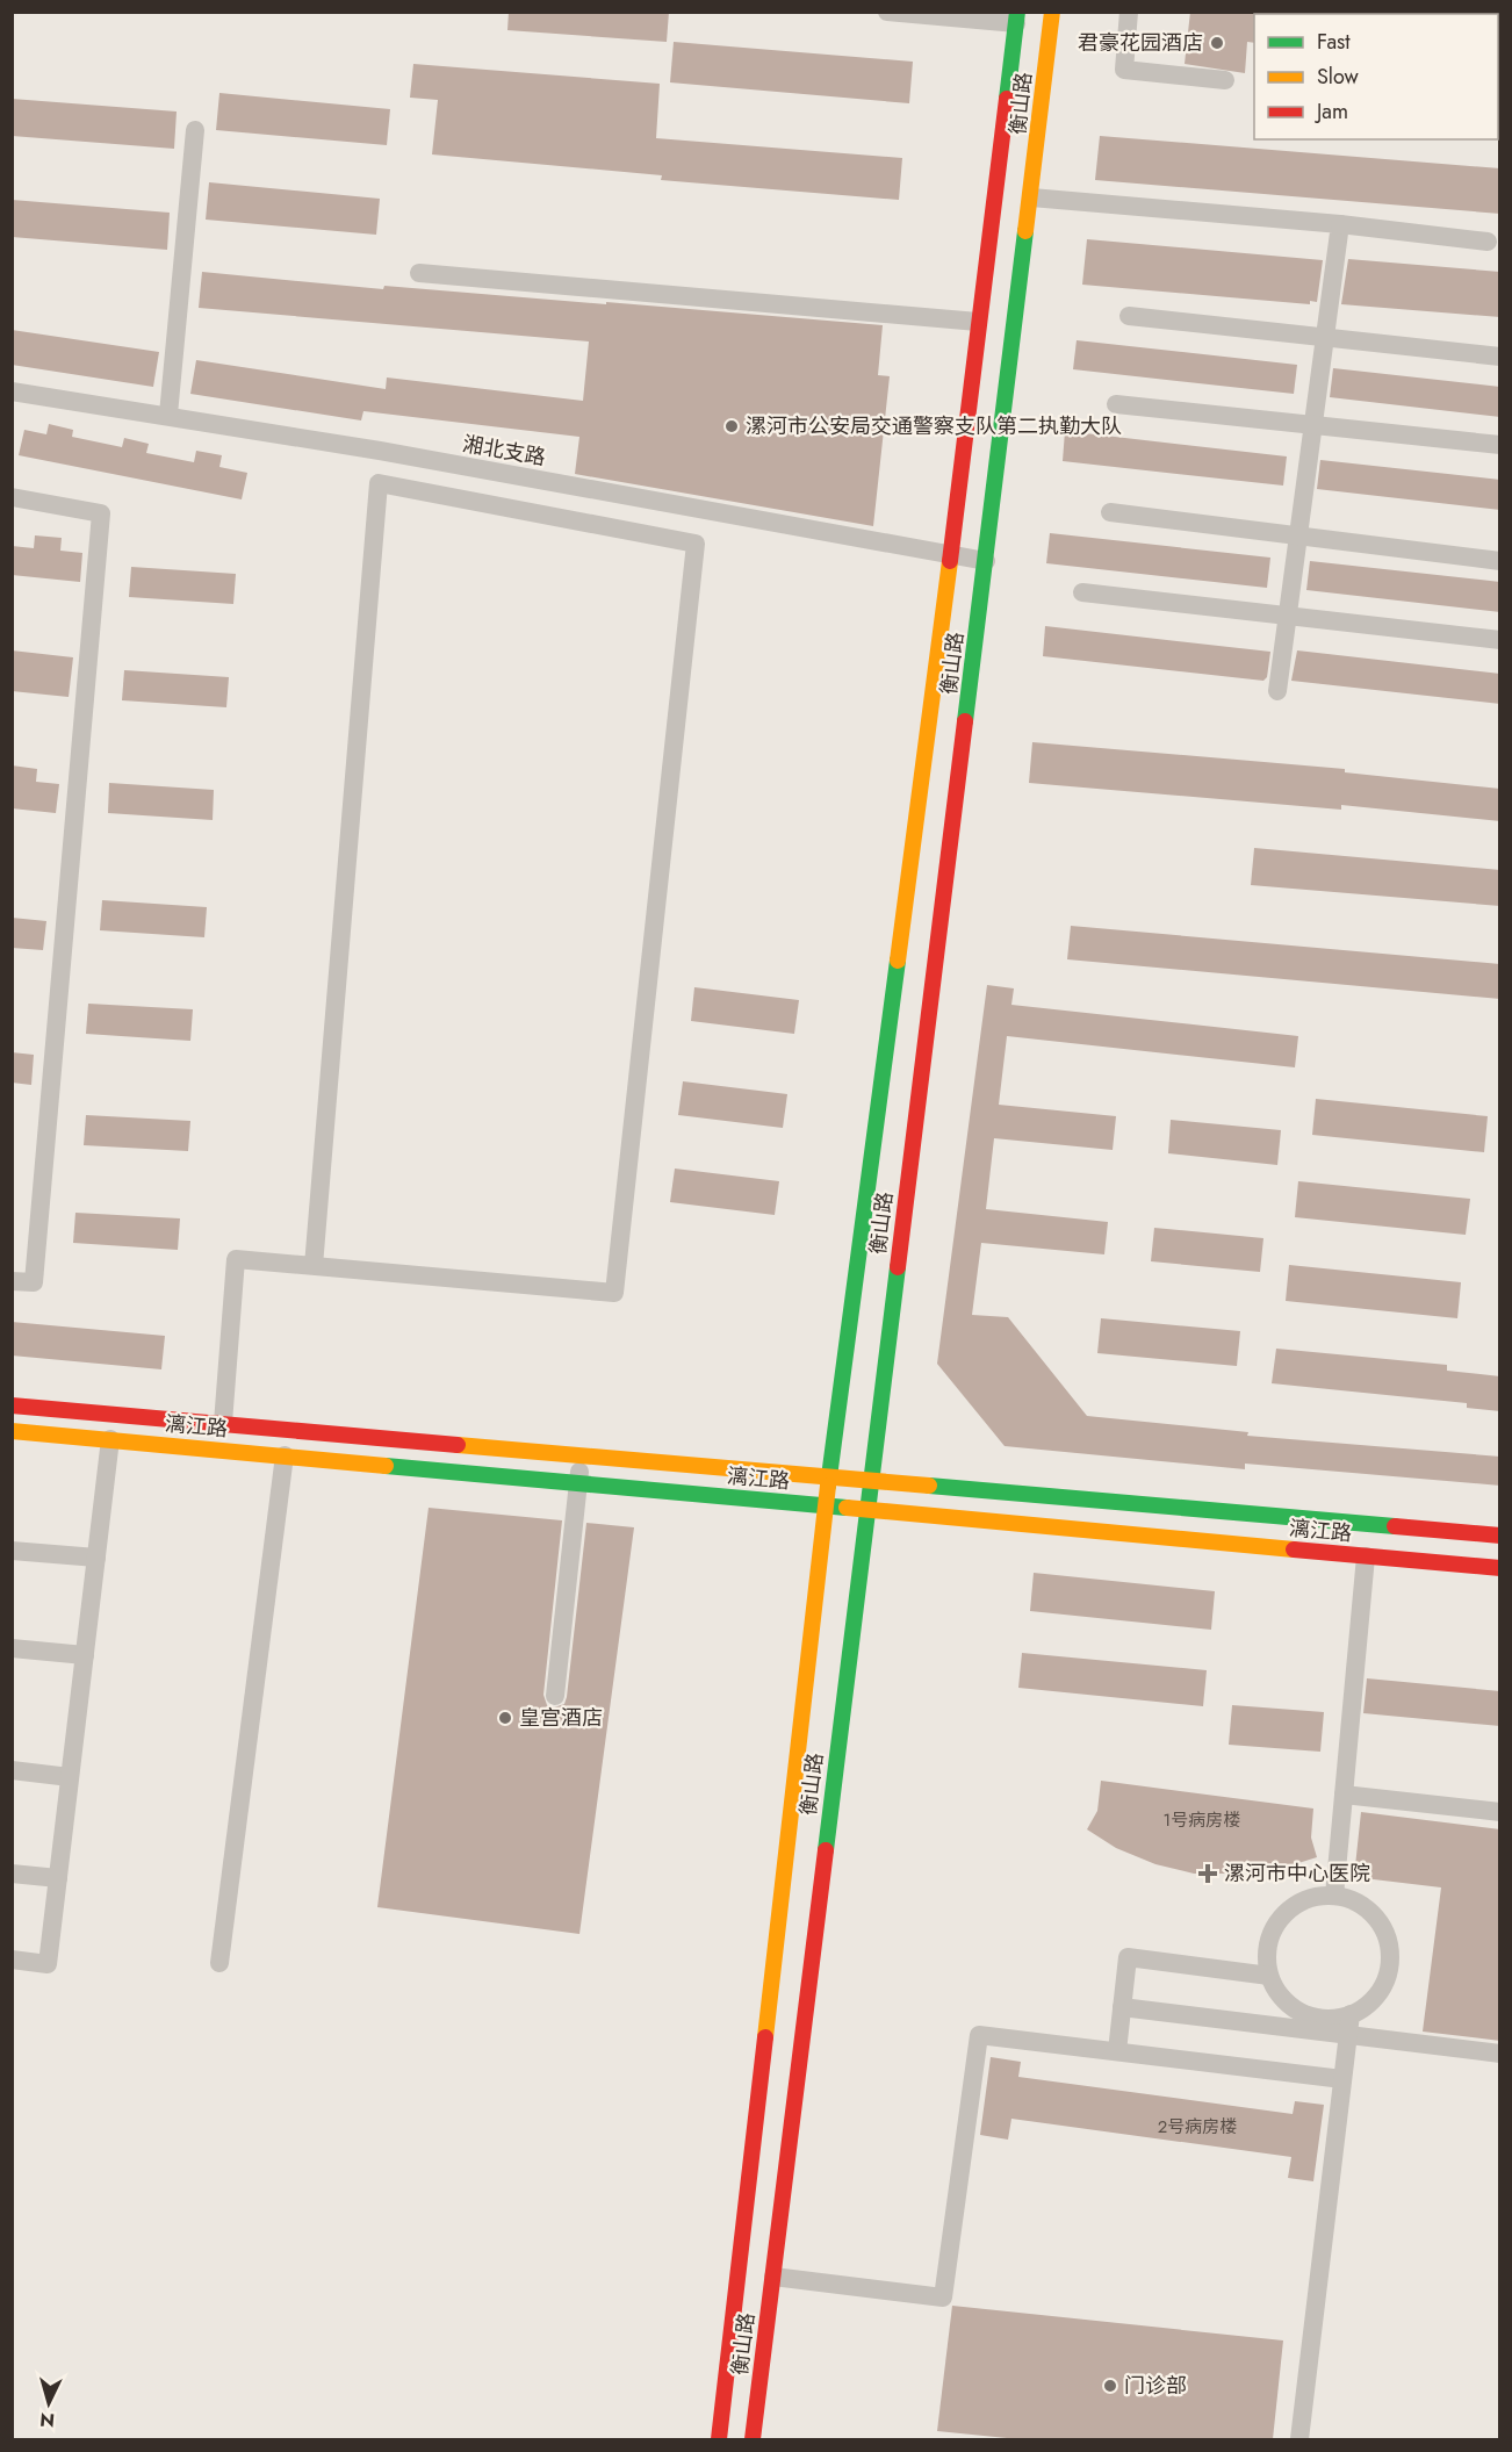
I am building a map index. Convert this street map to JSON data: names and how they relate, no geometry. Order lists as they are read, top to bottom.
{
  "streets": {
    "street": ["衡山路", "湘北支路", "漓江路"]
  },
  "crossings": [
    ["衡山路", "湘北支路"],
    ["衡山路", "漓江路"]
  ],
  "places": {
    "other": [
      "君豪花园酒店",
      "漯河市公安局交通警察支队第二执勤大队",
      "皇宫酒店",
      "门诊部"
    ],
    "health": ["漯河市中心医院"]
  },
  "house_numbers": ["1号病房楼", "2号病房楼"],
  "legend": ["Fast", "Slow", "Jam"],
  "north": "bottom"
}
